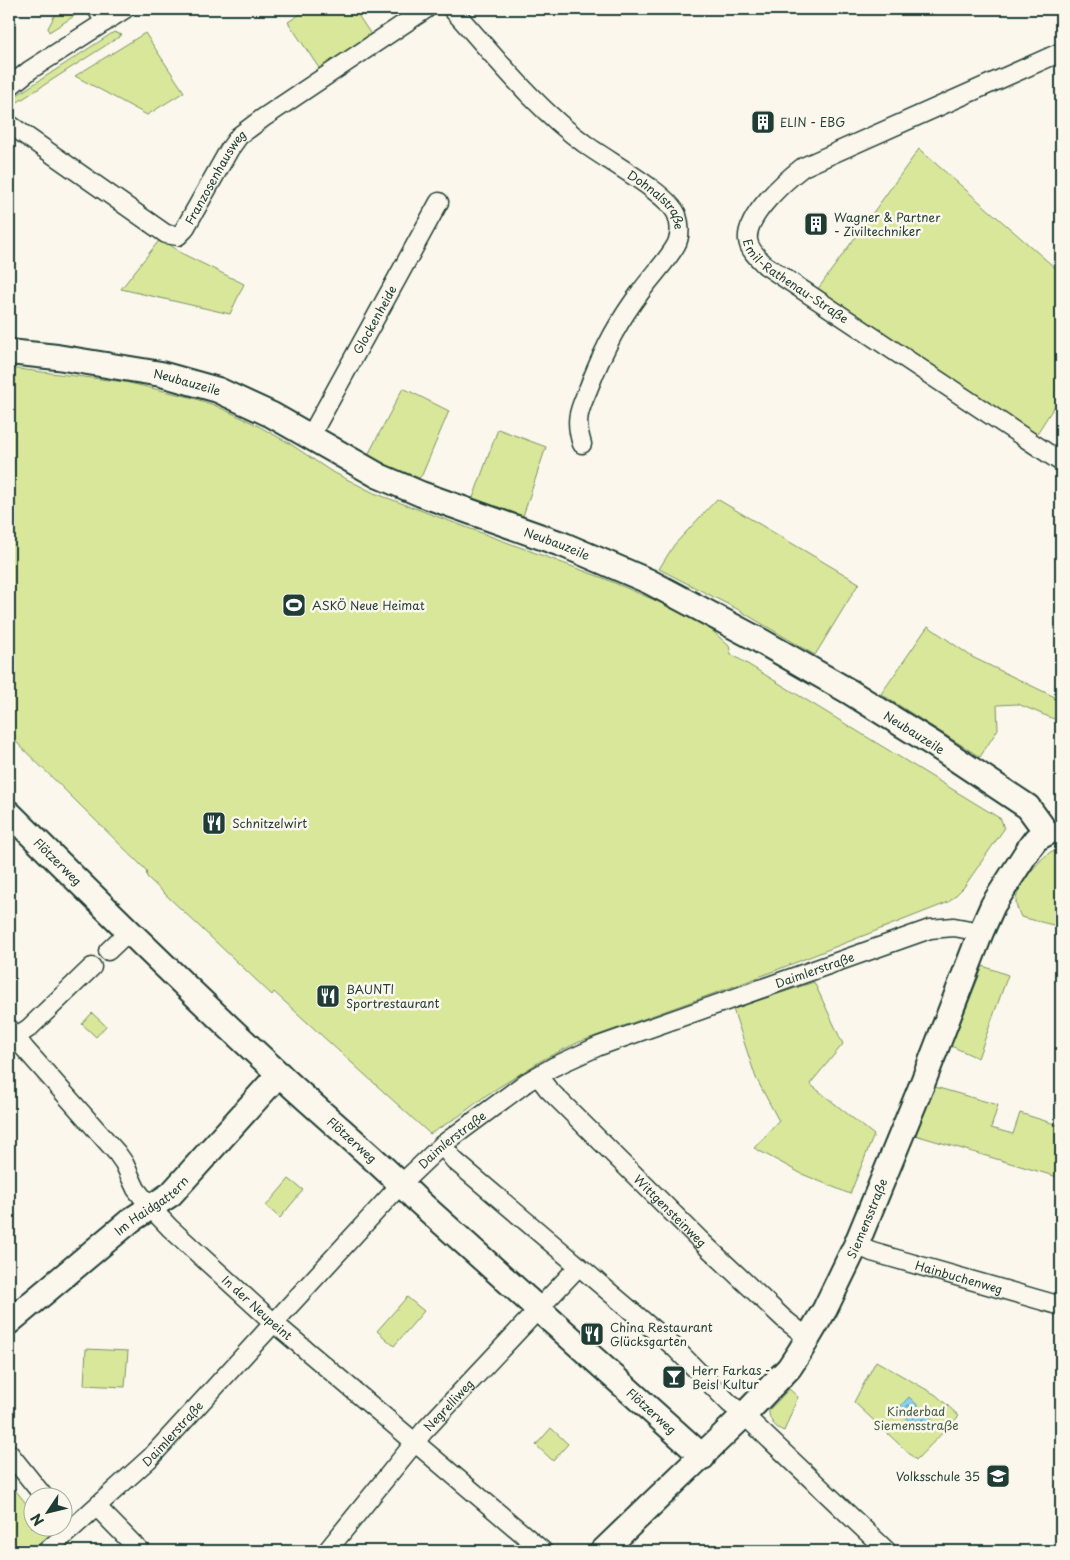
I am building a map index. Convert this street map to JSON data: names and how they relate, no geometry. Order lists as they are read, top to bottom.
{
  "streets": {
    "street": [
      "Franzosenhausweg",
      "Dohnalstraße",
      "Emil-Rathenau-Straße",
      "Glockenheide",
      "Neubauzeile",
      "Flötzerweg",
      "Daimlerstraße",
      "Im Haidgattern",
      "Wittgensteinweg",
      "Siemensstraße",
      "Hainbuchenweg",
      "In der Neupeint",
      "Negrelliweg"
    ]
  },
  "crossings": [
    ["Glockenheide", "Neubauzeile"],
    ["Neubauzeile", "Siemensstraße"],
    ["Flötzerweg", "Daimlerstraße"],
    ["Flötzerweg", "Im Haidgattern"],
    ["Flötzerweg", "Siemensstraße"],
    ["Flötzerweg", "Negrelliweg"],
    ["Daimlerstraße", "Wittgensteinweg"],
    ["Daimlerstraße", "Siemensstraße"],
    ["Daimlerstraße", "In der Neupeint"],
    ["Im Haidgattern", "In der Neupeint"],
    ["Wittgensteinweg", "Siemensstraße"],
    ["Siemensstraße", "Hainbuchenweg"],
    ["In der Neupeint", "Negrelliweg"]
  ],
  "parks": ["Kinderbad Siemensstraße"],
  "places": {
    "building": ["ELIN - EBG", "Wagner & Partner - Ziviltechniker"],
    "sports": ["ASKÖ Neue Heimat"],
    "restaurant": ["Schnitzelwirt", "BAUNTI Sportrestaurant", "China Restaurant Glücksgarten"],
    "bar": ["Herr Farkas - Beisl Kultur"],
    "school or university": ["Volksschule 35"]
  },
  "north": "bottom left"
}
